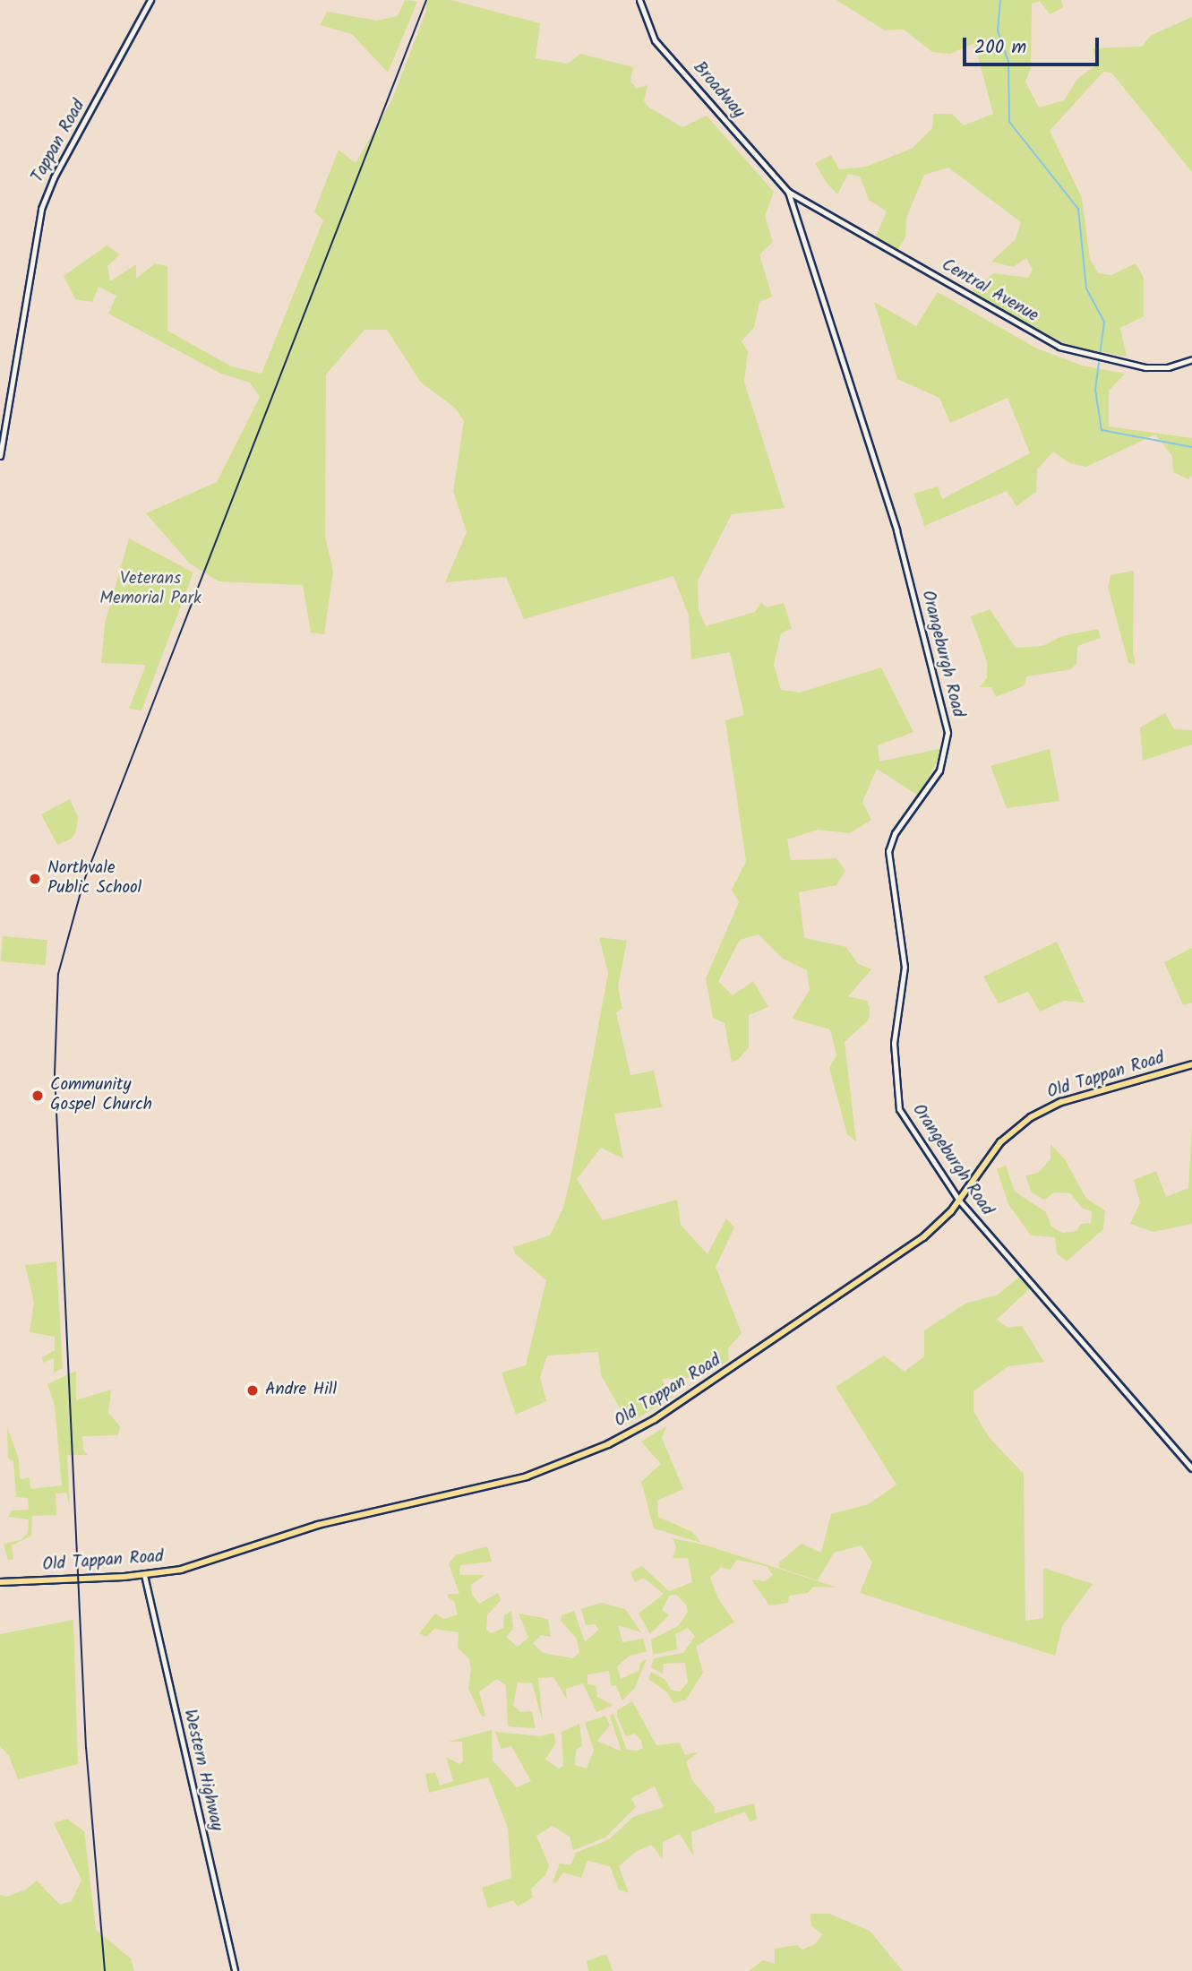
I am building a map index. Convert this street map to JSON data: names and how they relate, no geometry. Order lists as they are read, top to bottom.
{
  "streets": {
    "main road": ["Old Tappan Road"],
    "street": [
      "Broadway",
      "Tappan Road",
      "Central Avenue",
      "Orangeburgh Road",
      "Western Highway"
    ]
  },
  "crossings": [
    ["Broadway", "Central Avenue"],
    ["Broadway", "Orangeburgh Road"],
    ["Central Avenue", "Orangeburgh Road"],
    ["Orangeburgh Road", "Old Tappan Road"],
    ["Old Tappan Road", "Western Highway"]
  ],
  "parks": ["Veterans Memorial Park"],
  "places": ["Northvale Public School", "Community Gospel Church", "Andre Hill"],
  "scale_bar": "200 m"
}
